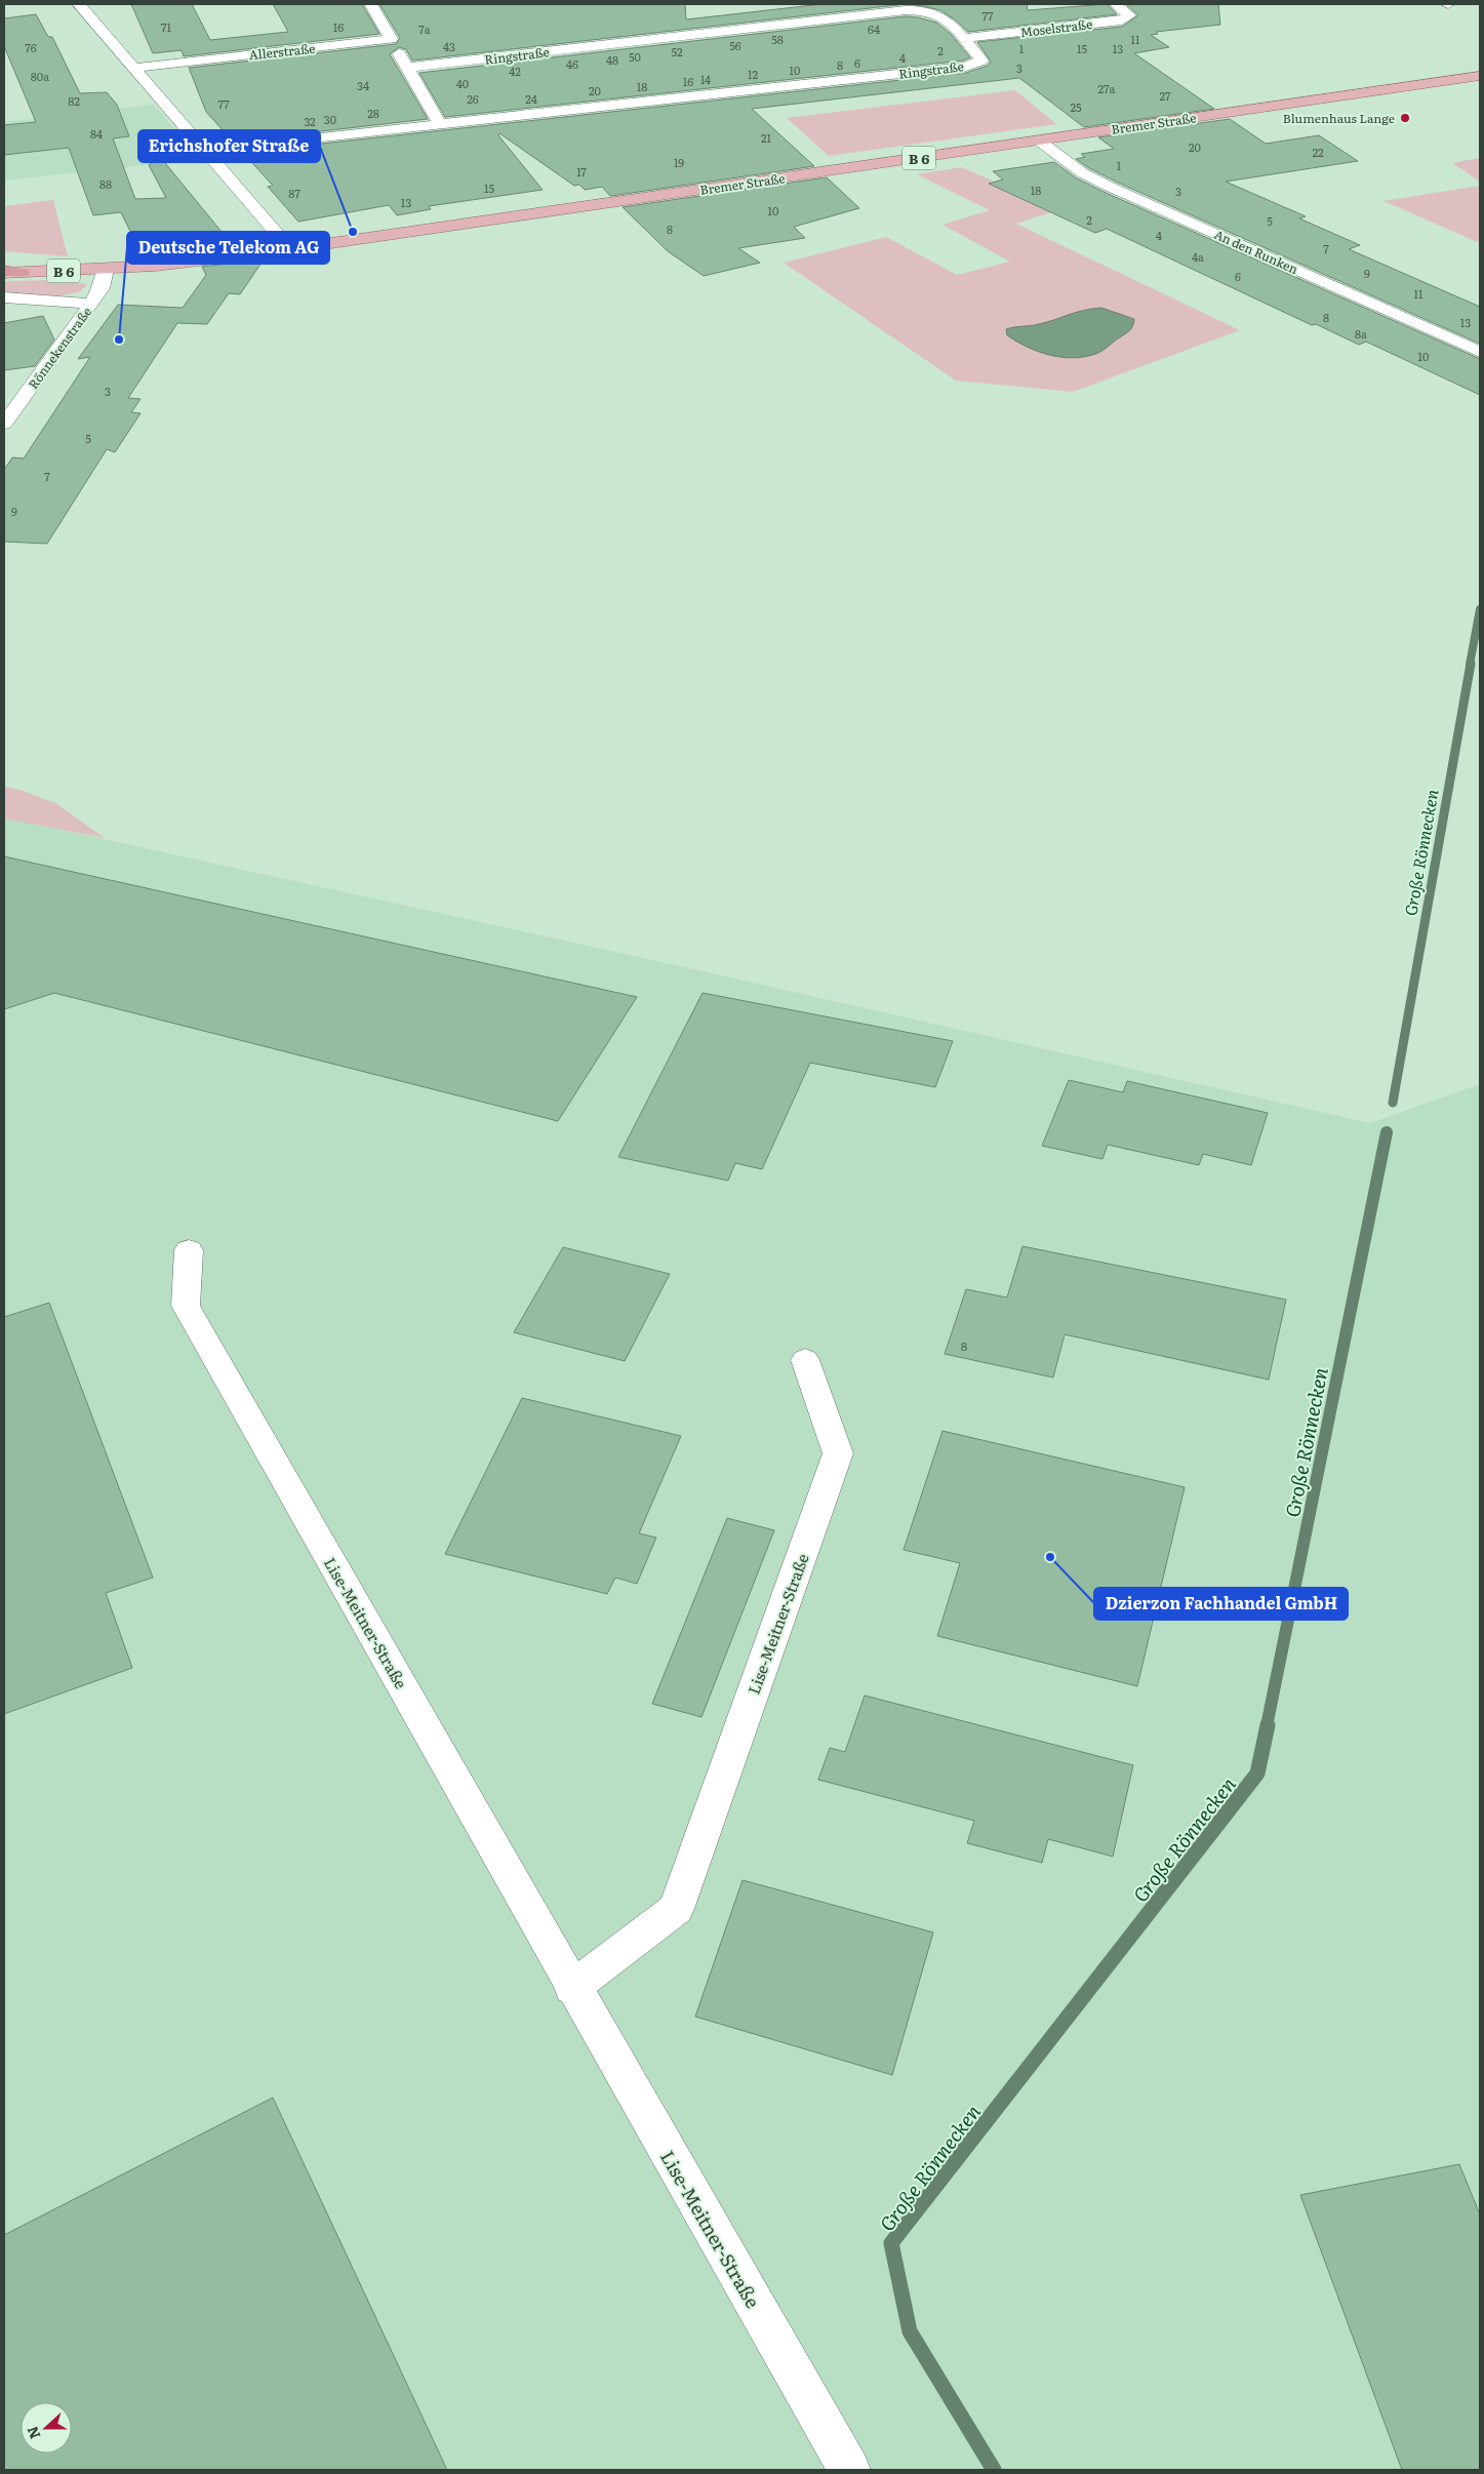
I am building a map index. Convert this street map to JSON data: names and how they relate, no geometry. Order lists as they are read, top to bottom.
{
  "streets": {
    "main road": ["Bremer Straße", "B 6"],
    "street": [
      "Moselstraße",
      "Allerstraße",
      "Ringstraße",
      "An den Runken",
      "Rönnekenstraße",
      "Lise-Meitner-Straße"
    ]
  },
  "crossings": [
    ["Moselstraße", "Ringstraße"],
    ["Bremer Straße", "An den Runken"],
    ["Bremer Straße", "Rönnekenstraße"]
  ],
  "water": ["Große Rönnecken"],
  "places": [
    "Blumenhaus Lange",
    "Erichshofer Straße",
    "Deutsche Telekom AG",
    "Dzierzon Fachhandel GmbH"
  ],
  "house_numbers": [
    "77",
    "71",
    "16",
    "7a",
    "64",
    "58",
    "11",
    "56",
    "43",
    "76",
    "1",
    "15",
    "13",
    "2",
    "52",
    "50",
    "4",
    "48",
    "6",
    "46",
    "8",
    "3",
    "10",
    "42",
    "12",
    "80a",
    "14",
    "16",
    "40",
    "34",
    "18",
    "27a",
    "20",
    "27",
    "26",
    "24",
    "82",
    "77",
    "25",
    "28",
    "30",
    "32",
    "84",
    "21",
    "20",
    "22",
    "19",
    "1",
    "17",
    "88",
    "15",
    "18",
    "3",
    "87",
    "13",
    "10",
    "2",
    "5",
    "8",
    "4",
    "7",
    "4a",
    "9",
    "6",
    "11",
    "8",
    "13",
    "8a",
    "10",
    "3",
    "5",
    "7",
    "9",
    "8"
  ],
  "north": "left"
}
